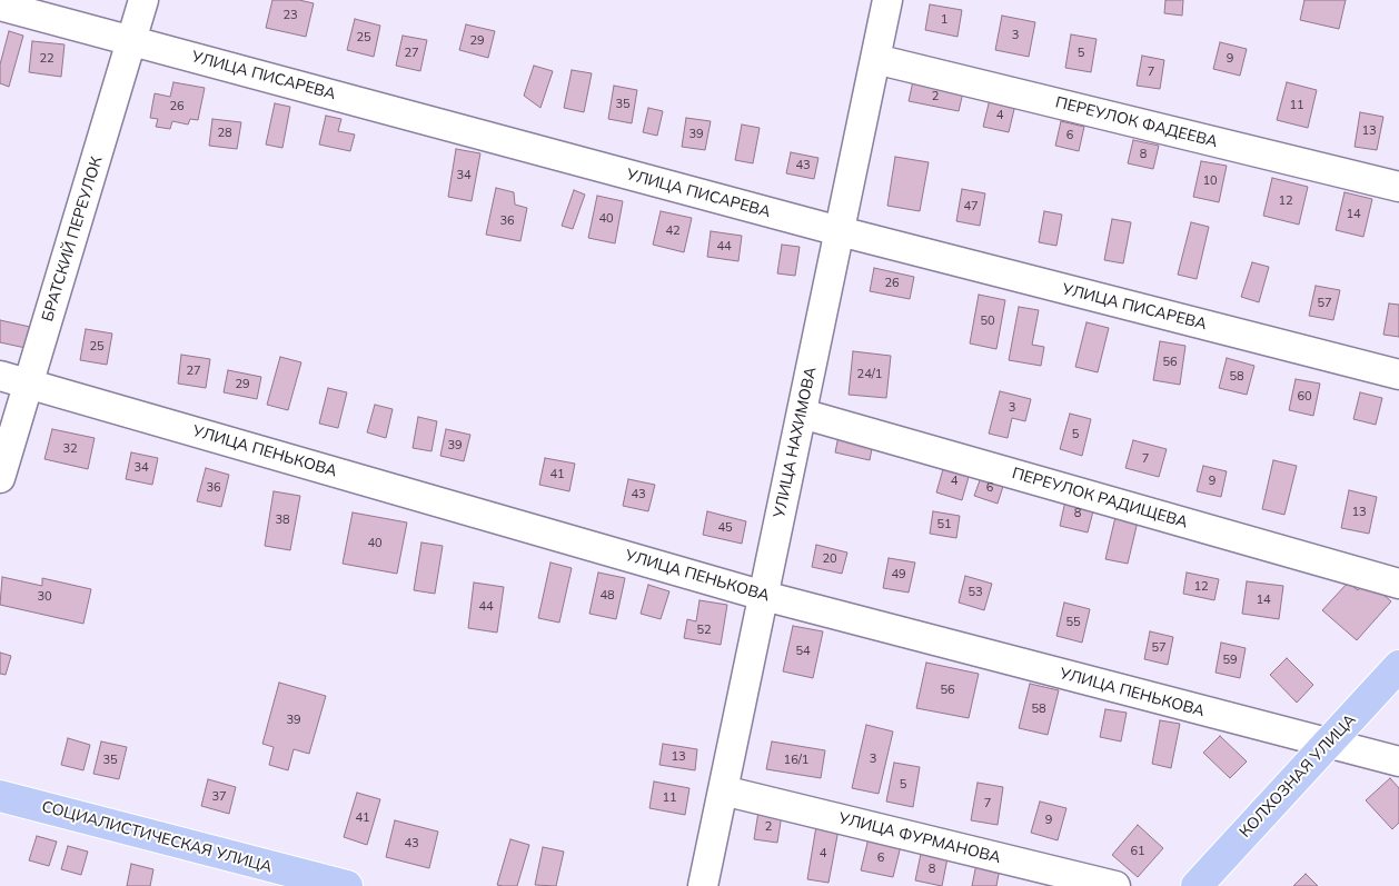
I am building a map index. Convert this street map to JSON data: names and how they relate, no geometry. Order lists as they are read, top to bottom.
{
  "streets": {
    "main road": ["КОЛХОЗНАЯ УЛИЦА", "СОЦИАЛИСТИЧЕСКАЯ УЛИЦА"],
    "street": [
      "УЛИЦА ПИСАРЕВА",
      "ПЕРЕУЛОК ФАДЕЕВА",
      "БРАТСКИЙ ПЕРЕУЛОК",
      "УЛИЦА НАХИМОВА",
      "УЛИЦА ПЕНЬКОВА",
      "ПЕРЕУЛОК РАДИЩЕВА",
      "УЛИЦА ФУРМАНОВА"
    ]
  },
  "crossings": [
    ["УЛИЦА ПИСАРЕВА", "БРАТСКИЙ ПЕРЕУЛОК"],
    ["УЛИЦА ПИСАРЕВА", "УЛИЦА НАХИМОВА"],
    ["ПЕРЕУЛОК ФАДЕЕВА", "УЛИЦА НАХИМОВА"],
    ["БРАТСКИЙ ПЕРЕУЛОК", "УЛИЦА ПЕНЬКОВА"],
    ["УЛИЦА НАХИМОВА", "УЛИЦА ПЕНЬКОВА"],
    ["УЛИЦА НАХИМОВА", "ПЕРЕУЛОК РАДИЩЕВА"],
    ["УЛИЦА НАХИМОВА", "УЛИЦА ФУРМАНОВА"],
    ["УЛИЦА ПЕНЬКОВА", "КОЛХОЗНАЯ УЛИЦА"]
  ],
  "house_numbers": [
    "23",
    "1",
    "3",
    "25",
    "29",
    "27",
    "5",
    "22",
    "9",
    "7",
    "2",
    "35",
    "11",
    "26",
    "4",
    "13",
    "28",
    "39",
    "6",
    "8",
    "43",
    "34",
    "10",
    "12",
    "47",
    "14",
    "40",
    "36",
    "42",
    "44",
    "26",
    "57",
    "50",
    "25",
    "56",
    "27",
    "24/1",
    "58",
    "29",
    "60",
    "3",
    "5",
    "39",
    "32",
    "7",
    "34",
    "41",
    "4",
    "9",
    "36",
    "6",
    "43",
    "13",
    "8",
    "38",
    "51",
    "45",
    "40",
    "20",
    "49",
    "12",
    "53",
    "48",
    "30",
    "14",
    "44",
    "55",
    "52",
    "57",
    "54",
    "59",
    "56",
    "58",
    "39",
    "13",
    "3",
    "35",
    "16/1",
    "5",
    "37",
    "11",
    "7",
    "41",
    "9",
    "2",
    "43",
    "61",
    "4",
    "6",
    "8"
  ]
}
